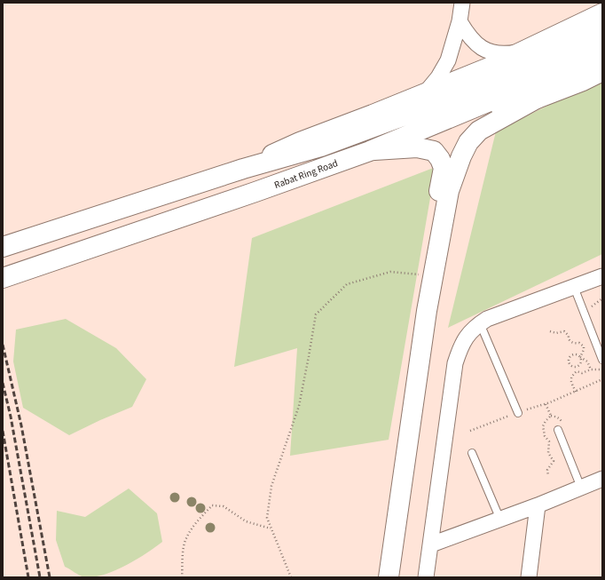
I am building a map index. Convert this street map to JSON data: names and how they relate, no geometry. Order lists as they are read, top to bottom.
{
  "streets": {
    "main road": ["Rabat Ring Road"]
  }
}
